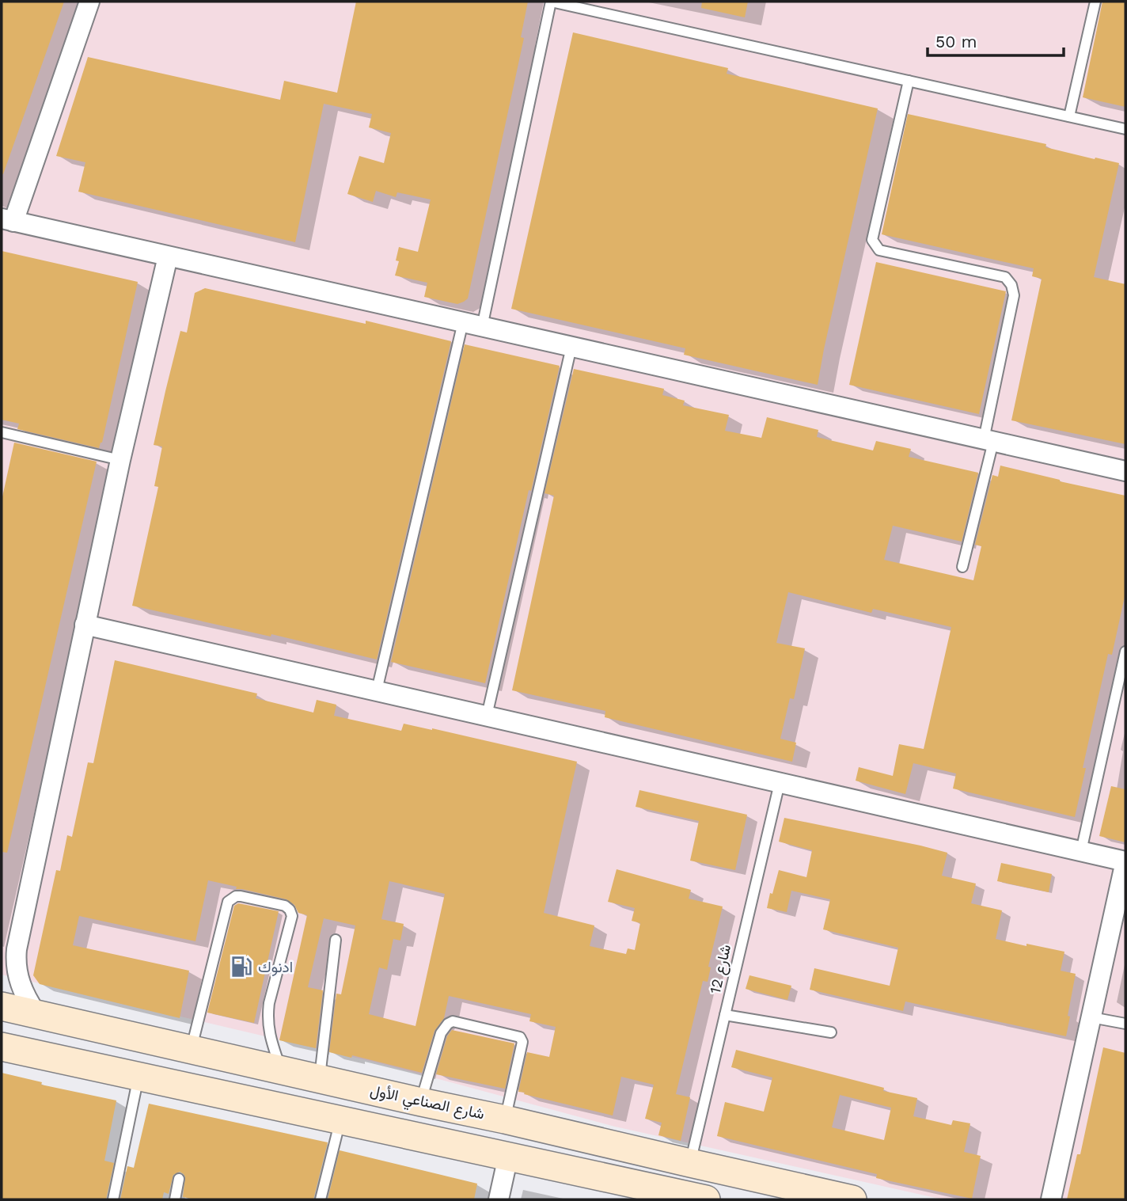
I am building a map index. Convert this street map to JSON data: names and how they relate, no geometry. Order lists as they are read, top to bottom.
{
  "streets": {
    "main road": ["شارع الصناعي الأول"],
    "lane": ["شارع 12"]
  },
  "crossings": [
    ["شارع 12", "شارع الصناعي الأول"]
  ],
  "places": {
    "fuel station": ["ادنوك"]
  },
  "scale_bar": "50 m"
}
